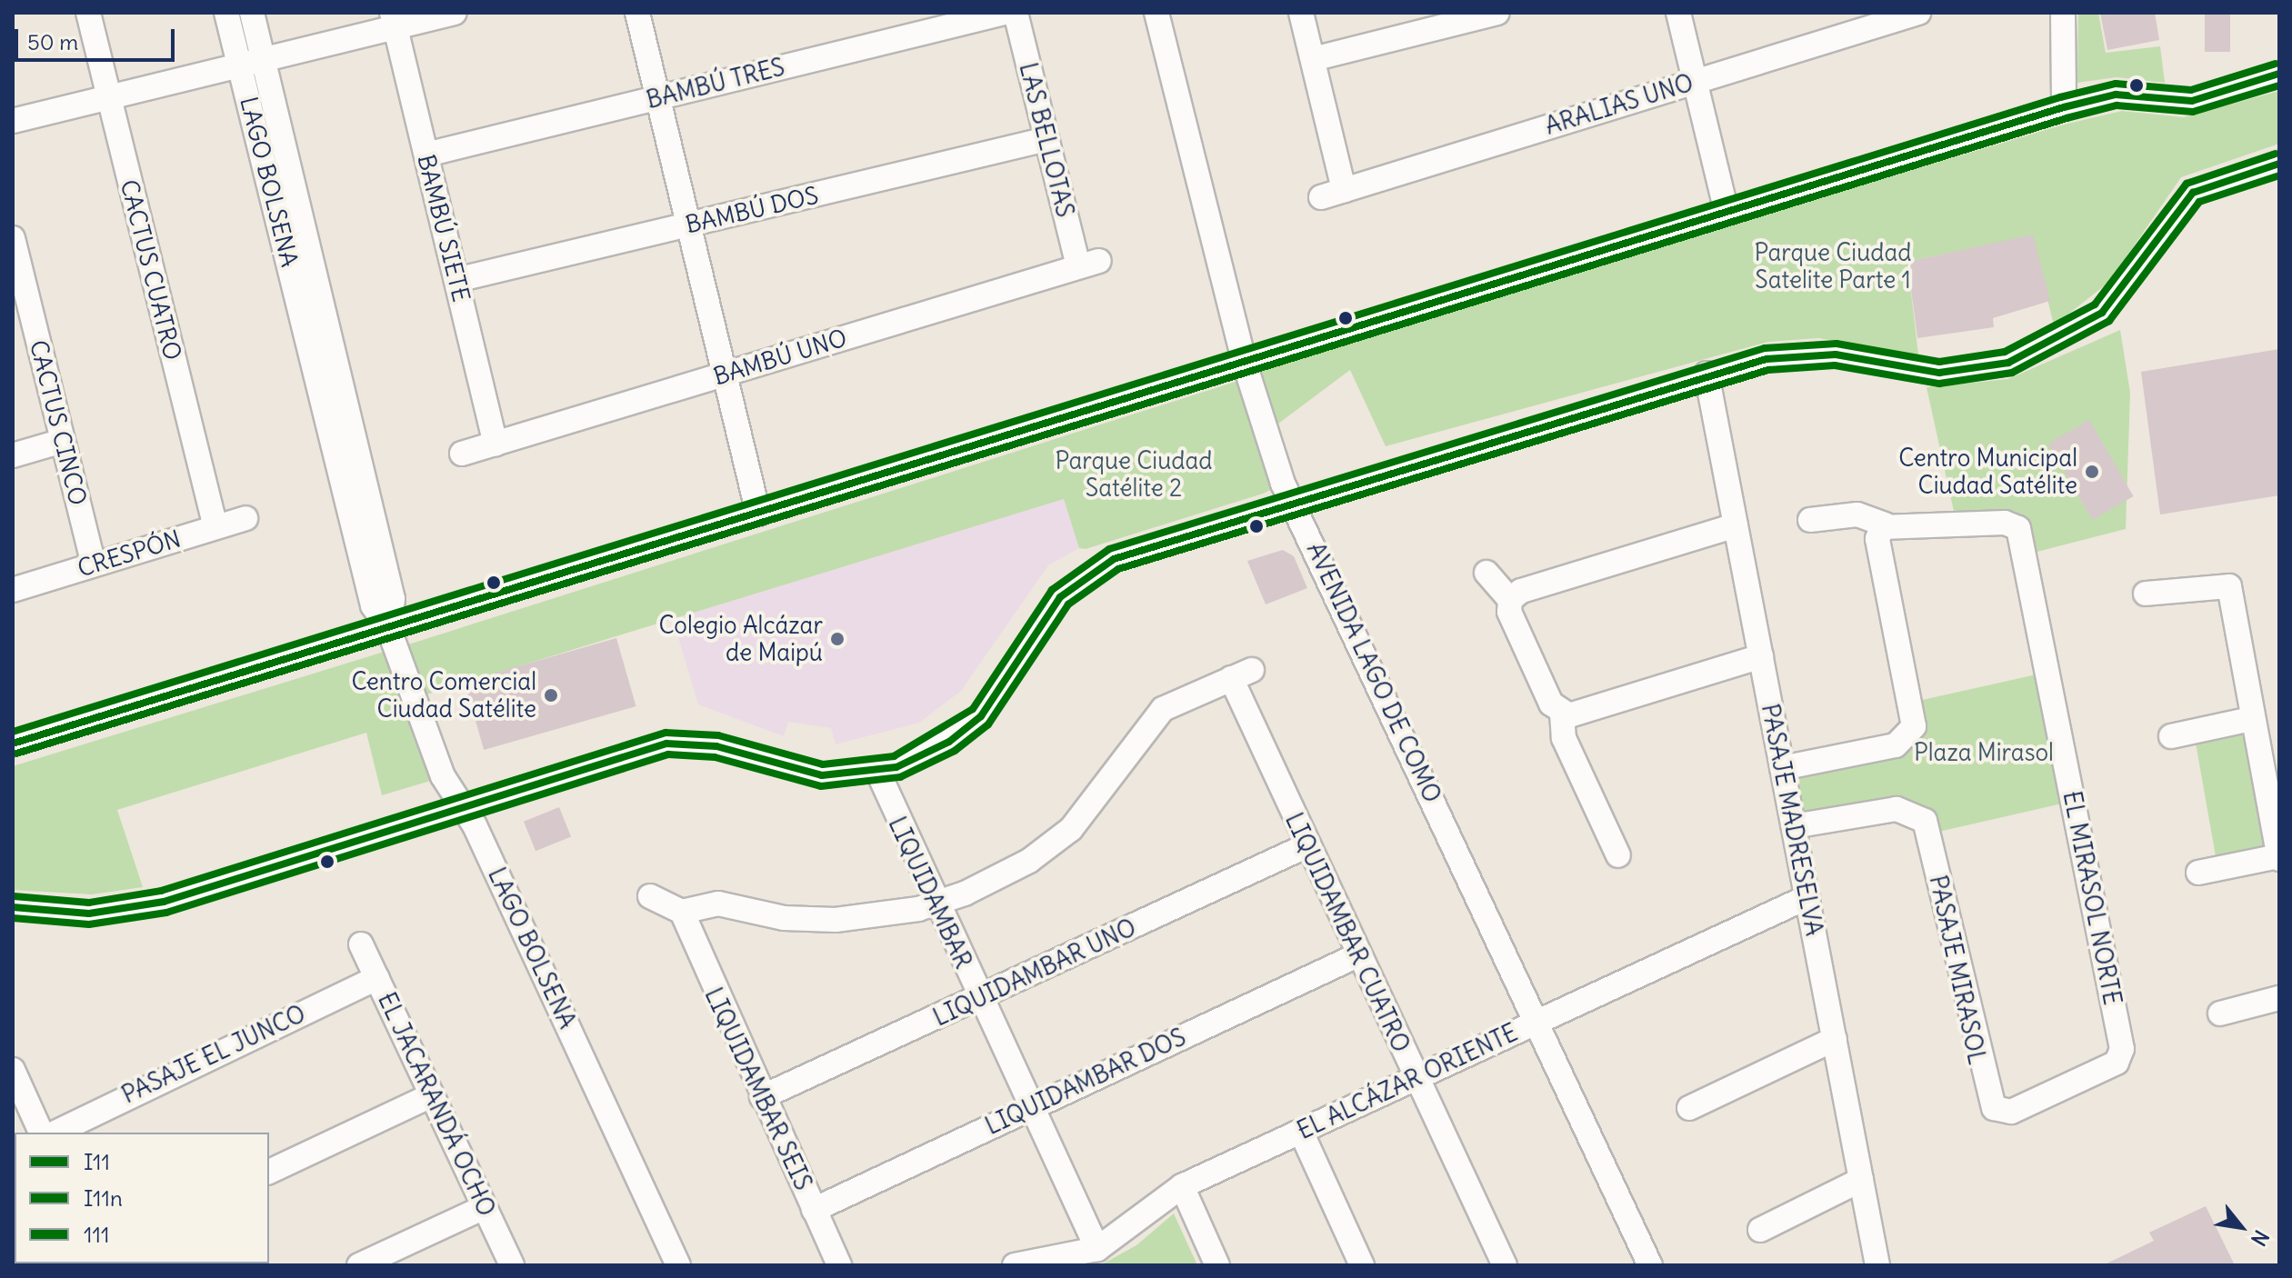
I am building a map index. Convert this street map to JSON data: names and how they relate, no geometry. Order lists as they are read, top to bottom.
{
  "streets": {
    "street": [
      "BAMBÚ TRES",
      "ARALIAS UNO",
      "LAS BELLOTAS",
      "LAGO BOLSENA",
      "BAMBÚ DOS",
      "BAMBÚ SIETE",
      "CACTUS CUATRO",
      "BAMBÚ UNO",
      "CACTUS CINCO",
      "CRESPÓN",
      "AVENIDA LAGO DE COMO",
      "PASAJE MADRESELVA",
      "LIQUIDAMBAR",
      "EL MIRASOL NORTE",
      "LIQUIDAMBAR CUATRO",
      "PASAJE MIRASOL",
      "LIQUIDAMBAR UNO",
      "PASAJE EL JUNCO",
      "LIQUIDAMBAR DOS",
      "EL ALCÁZAR ORIENTE",
      "LIQUIDAMBAR SEIS",
      "EL JACARANDÁ OCHO"
    ]
  },
  "crossings": [
    ["BAMBÚ TRES", "BAMBÚ SIETE"],
    ["LAS BELLOTAS", "BAMBÚ DOS"],
    ["LAS BELLOTAS", "BAMBÚ UNO"],
    ["BAMBÚ DOS", "BAMBÚ SIETE"],
    ["BAMBÚ SIETE", "BAMBÚ UNO"],
    ["CACTUS CUATRO", "CRESPÓN"],
    ["CACTUS CINCO", "CRESPÓN"],
    ["AVENIDA LAGO DE COMO", "EL ALCÁZAR ORIENTE"],
    ["PASAJE MADRESELVA", "PASAJE MIRASOL"],
    ["PASAJE MADRESELVA", "EL ALCÁZAR ORIENTE"],
    ["LIQUIDAMBAR", "LIQUIDAMBAR CUATRO"],
    ["LIQUIDAMBAR", "LIQUIDAMBAR UNO"],
    ["LIQUIDAMBAR", "LIQUIDAMBAR DOS"],
    ["LIQUIDAMBAR", "EL ALCÁZAR ORIENTE"],
    ["EL MIRASOL NORTE", "PASAJE MIRASOL"],
    ["LIQUIDAMBAR CUATRO", "LIQUIDAMBAR UNO"],
    ["LIQUIDAMBAR CUATRO", "LIQUIDAMBAR DOS"],
    ["LIQUIDAMBAR CUATRO", "EL ALCÁZAR ORIENTE"],
    ["LIQUIDAMBAR UNO", "LIQUIDAMBAR SEIS"],
    ["PASAJE EL JUNCO", "EL JACARANDÁ OCHO"],
    ["LIQUIDAMBAR DOS", "LIQUIDAMBAR SEIS"]
  ],
  "parks": ["Parque Ciudad Satelite Parte 1", "Parque Ciudad Satélite 2", "Plaza Mirasol"],
  "places": ["Centro Municipal Ciudad Satélite", "Colegio Alcázar de Maipú", "Centro Comercial Ciudad Satélite"],
  "lines": ["transit line 111", "transit line I11", "transit line I11n"],
  "legend": ["I11", "I11n", "111"],
  "scale_bar": "50 m",
  "north": "bottom right"
}
